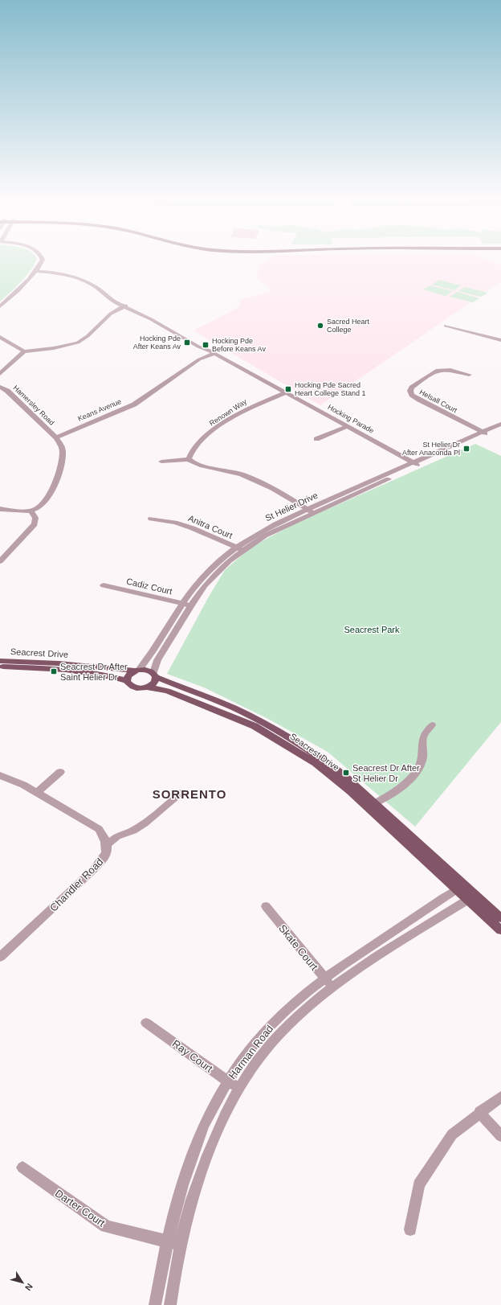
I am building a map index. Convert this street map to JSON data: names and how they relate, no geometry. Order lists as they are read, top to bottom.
{
  "streets": {
    "main road": ["Seacrest Drive"],
    "street": [
      "Helsall Court",
      "Hamersley Road",
      "Keans Avenue",
      "Renown Way",
      "Hocking Parade",
      "St Helier Drive",
      "Anitra Court",
      "Cadiz Court",
      "Chandler Road",
      "Skate Court",
      "Harman Road",
      "Ray Court",
      "Darter Court"
    ]
  },
  "crossings": [
    ["Helsall Court", "St Helier Drive"],
    ["Hamersley Road", "Keans Avenue"],
    ["Keans Avenue", "Hocking Parade"],
    ["Renown Way", "Hocking Parade"],
    ["Hocking Parade", "St Helier Drive"],
    ["St Helier Drive", "Anitra Court"],
    ["St Helier Drive", "Cadiz Court"],
    ["St Helier Drive", "Seacrest Drive"],
    ["Seacrest Drive", "Harman Road"],
    ["Skate Court", "Harman Road"],
    ["Harman Road", "Ray Court"],
    ["Harman Road", "Darter Court"]
  ],
  "districts": ["SORRENTO"],
  "parks": ["Seacrest Park"],
  "places": {
    "other": ["Sacred Heart College"],
    "transit": [
      "Hocking Pde After Keans Av",
      "Hocking Pde Before Keans Av",
      "Hocking Pde Sacred Heart College Stand 1",
      "St Helier Dr After Anaconda Pl",
      "Seacrest Dr After Saint Helier Dr",
      "Seacrest Dr After St Helier Dr"
    ]
  },
  "north": "bottom right"
}
